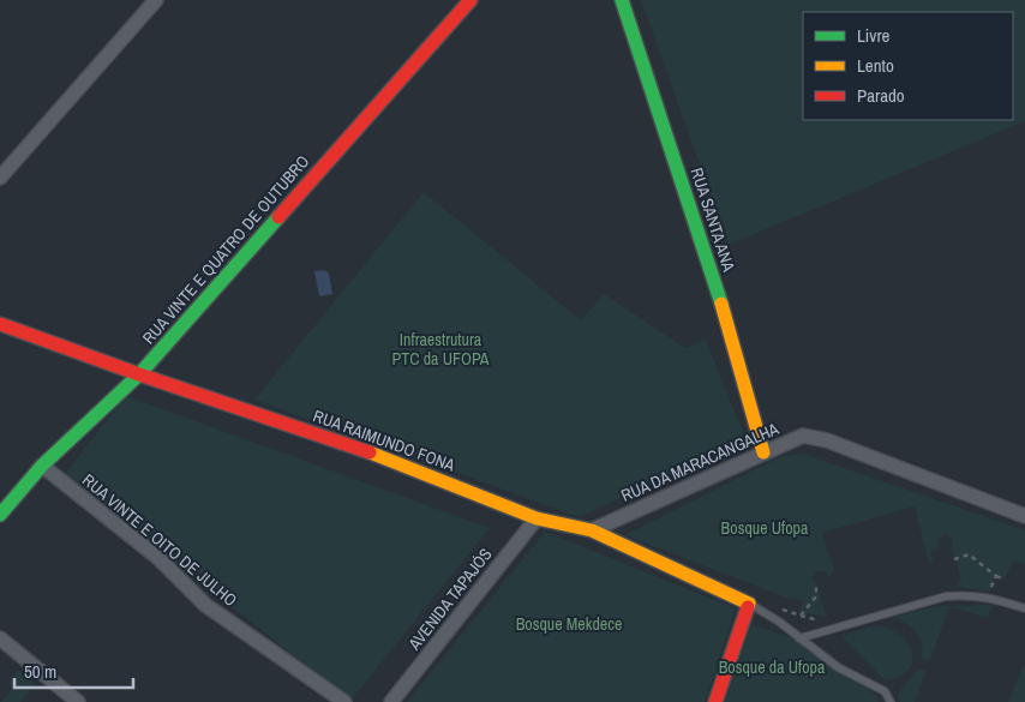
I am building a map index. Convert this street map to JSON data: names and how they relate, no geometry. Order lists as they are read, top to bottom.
{
  "streets": {
    "street": [
      "RUA SANTA ANA",
      "RUA VINTE E QUATRO DE OUTUBRO",
      "RUA RAIMUNDO FONA",
      "RUA DA MARACANGALHA",
      "RUA VINTE E OITO DE JULHO",
      "AVENIDA TAPAJÓS"
    ]
  },
  "crossings": [
    ["RUA SANTA ANA", "RUA DA MARACANGALHA"],
    ["RUA VINTE E QUATRO DE OUTUBRO", "RUA RAIMUNDO FONA"],
    ["RUA VINTE E QUATRO DE OUTUBRO", "RUA VINTE E OITO DE JULHO"],
    ["RUA RAIMUNDO FONA", "RUA DA MARACANGALHA"],
    ["RUA RAIMUNDO FONA", "AVENIDA TAPAJÓS"]
  ],
  "parks": [
    "Infraestrutura PTC da UFOPA",
    "Bosque Ufopa",
    "Bosque Mekdece",
    "Bosque da Ufopa"
  ],
  "legend": ["Livre", "Lento", "Parado"],
  "scale_bar": "50 m"
}
